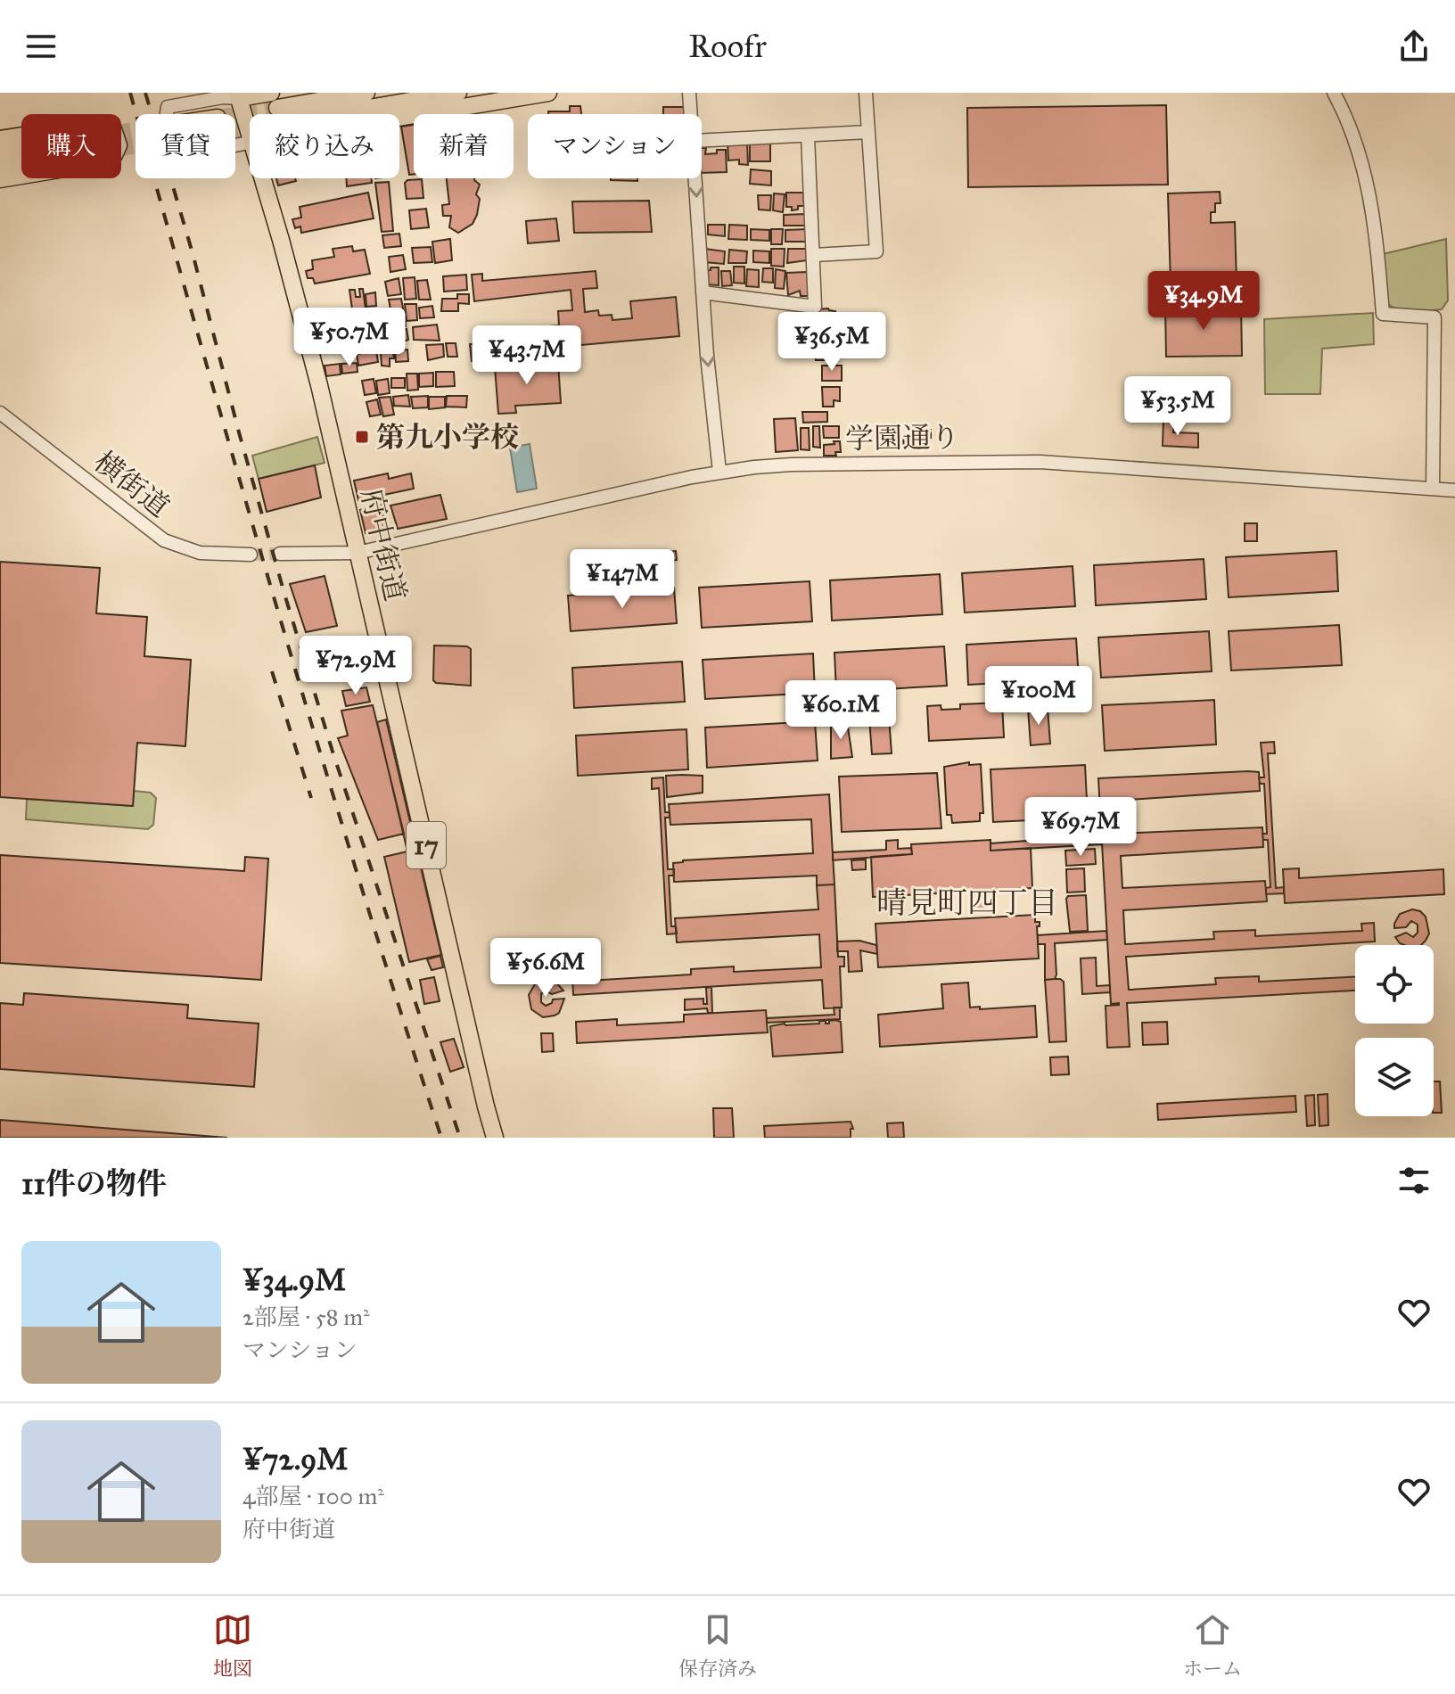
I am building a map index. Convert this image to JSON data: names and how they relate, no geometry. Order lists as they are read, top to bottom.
{
  "streets": {
    "main road": ["府中街道", "17"],
    "street": ["学園通り", "横街道"]
  },
  "crossings": [
    ["学園通り", "府中街道"]
  ],
  "districts": ["晴見町四丁目"],
  "places": {
    "transit": ["第九小学校"]
  },
  "page": {
    "header": "Roofr",
    "chip": [
      "購入",
      "賃貸",
      "絞り込み",
      "新着",
      "マンション"
    ],
    "price": [
      "¥34.9M",
      "¥50.7M",
      "¥36.5M",
      "¥43.7M",
      "¥53.5M",
      "¥147M",
      "¥72.9M",
      "¥100M",
      "¥60.1M",
      "¥69.7M",
      "¥56.6M"
    ],
    "heading": "11件の物件",
    "list": [
      {
        "name": "¥34.9M",
        "note": "2部屋 · 58 m² · マンション"
      },
      {
        "name": "¥72.9M",
        "note": "4部屋 · 100 m² · 府中街道"
      }
    ],
    "tabs": ["地図", "保存済み", "ホーム"]
  }
}
